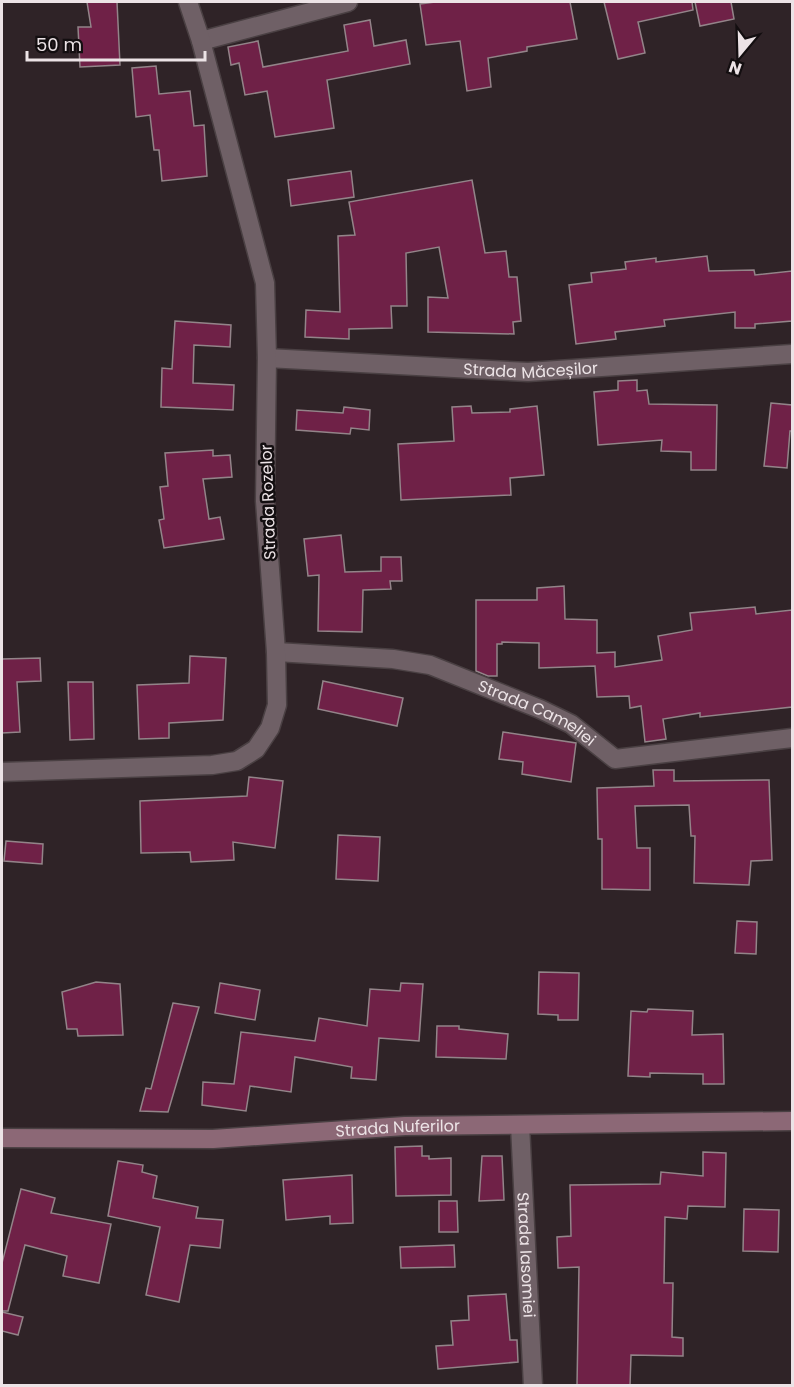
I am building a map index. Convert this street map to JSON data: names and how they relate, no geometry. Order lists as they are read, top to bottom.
{
  "streets": {
    "main road": ["Strada Nuferilor"],
    "street": [
      "Strada Măceșilor",
      "Strada Rozelor",
      "Strada Cameliei",
      "Strada Iasomiei"
    ]
  },
  "crossings": [
    ["Strada Măceșilor", "Strada Rozelor"],
    ["Strada Rozelor", "Strada Cameliei"],
    ["Strada Nuferilor", "Strada Iasomiei"]
  ],
  "scale_bar": "50 m",
  "north": "bottom"
}
